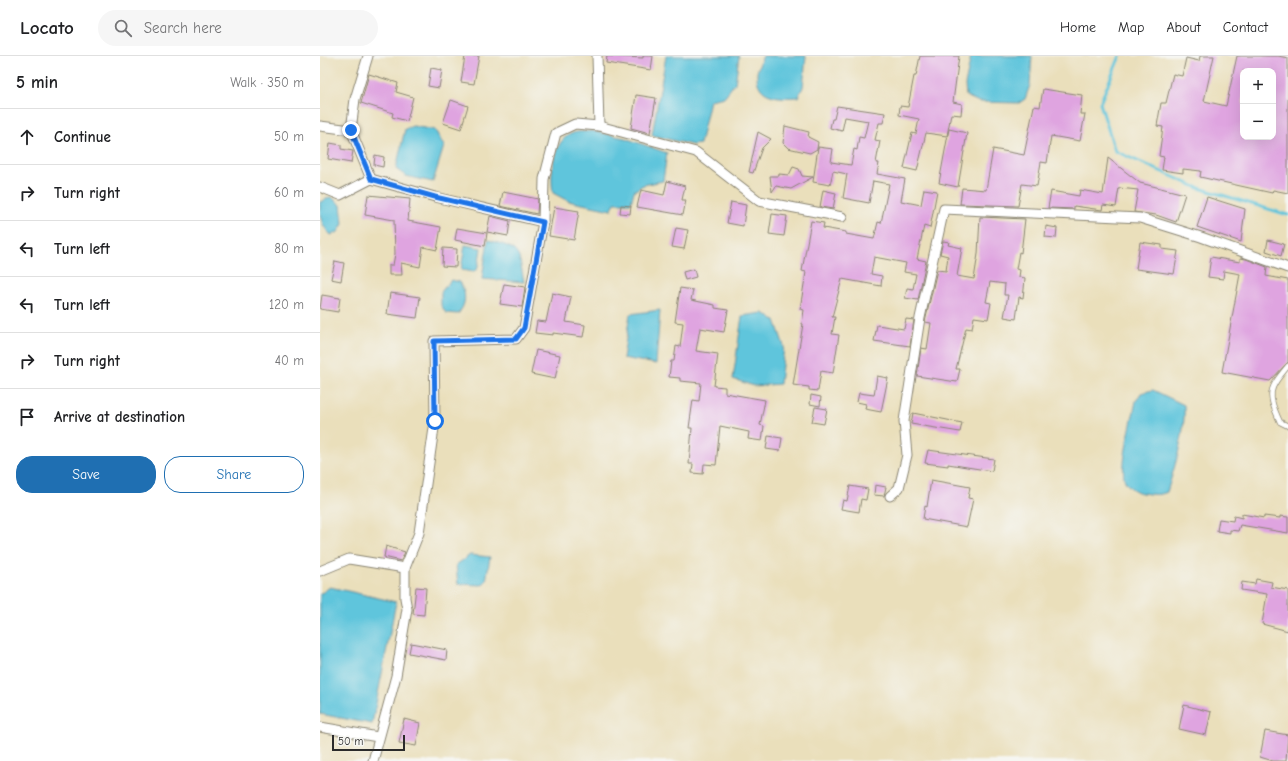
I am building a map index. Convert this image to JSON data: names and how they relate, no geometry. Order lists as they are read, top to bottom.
{
  "scale_bar": "50 m",
  "page": {
    "header": "Locato",
    "search": "Search here",
    "nav": [
      "Home",
      "Map",
      "About",
      "Contact"
    ],
    "heading": ["5 min", "Walk · 350 m"],
    "map_buttons": ["+", "−"],
    "list": [
      ["Continue", "50 m"],
      ["Turn right", "60 m"],
      ["Turn left", "80 m"],
      ["Turn left", "120 m"],
      ["Turn right", "40 m"],
      "Arrive at destination"
    ],
    "buttons": ["Save", "Share"],
    "scale": "50 m"
  }
}
